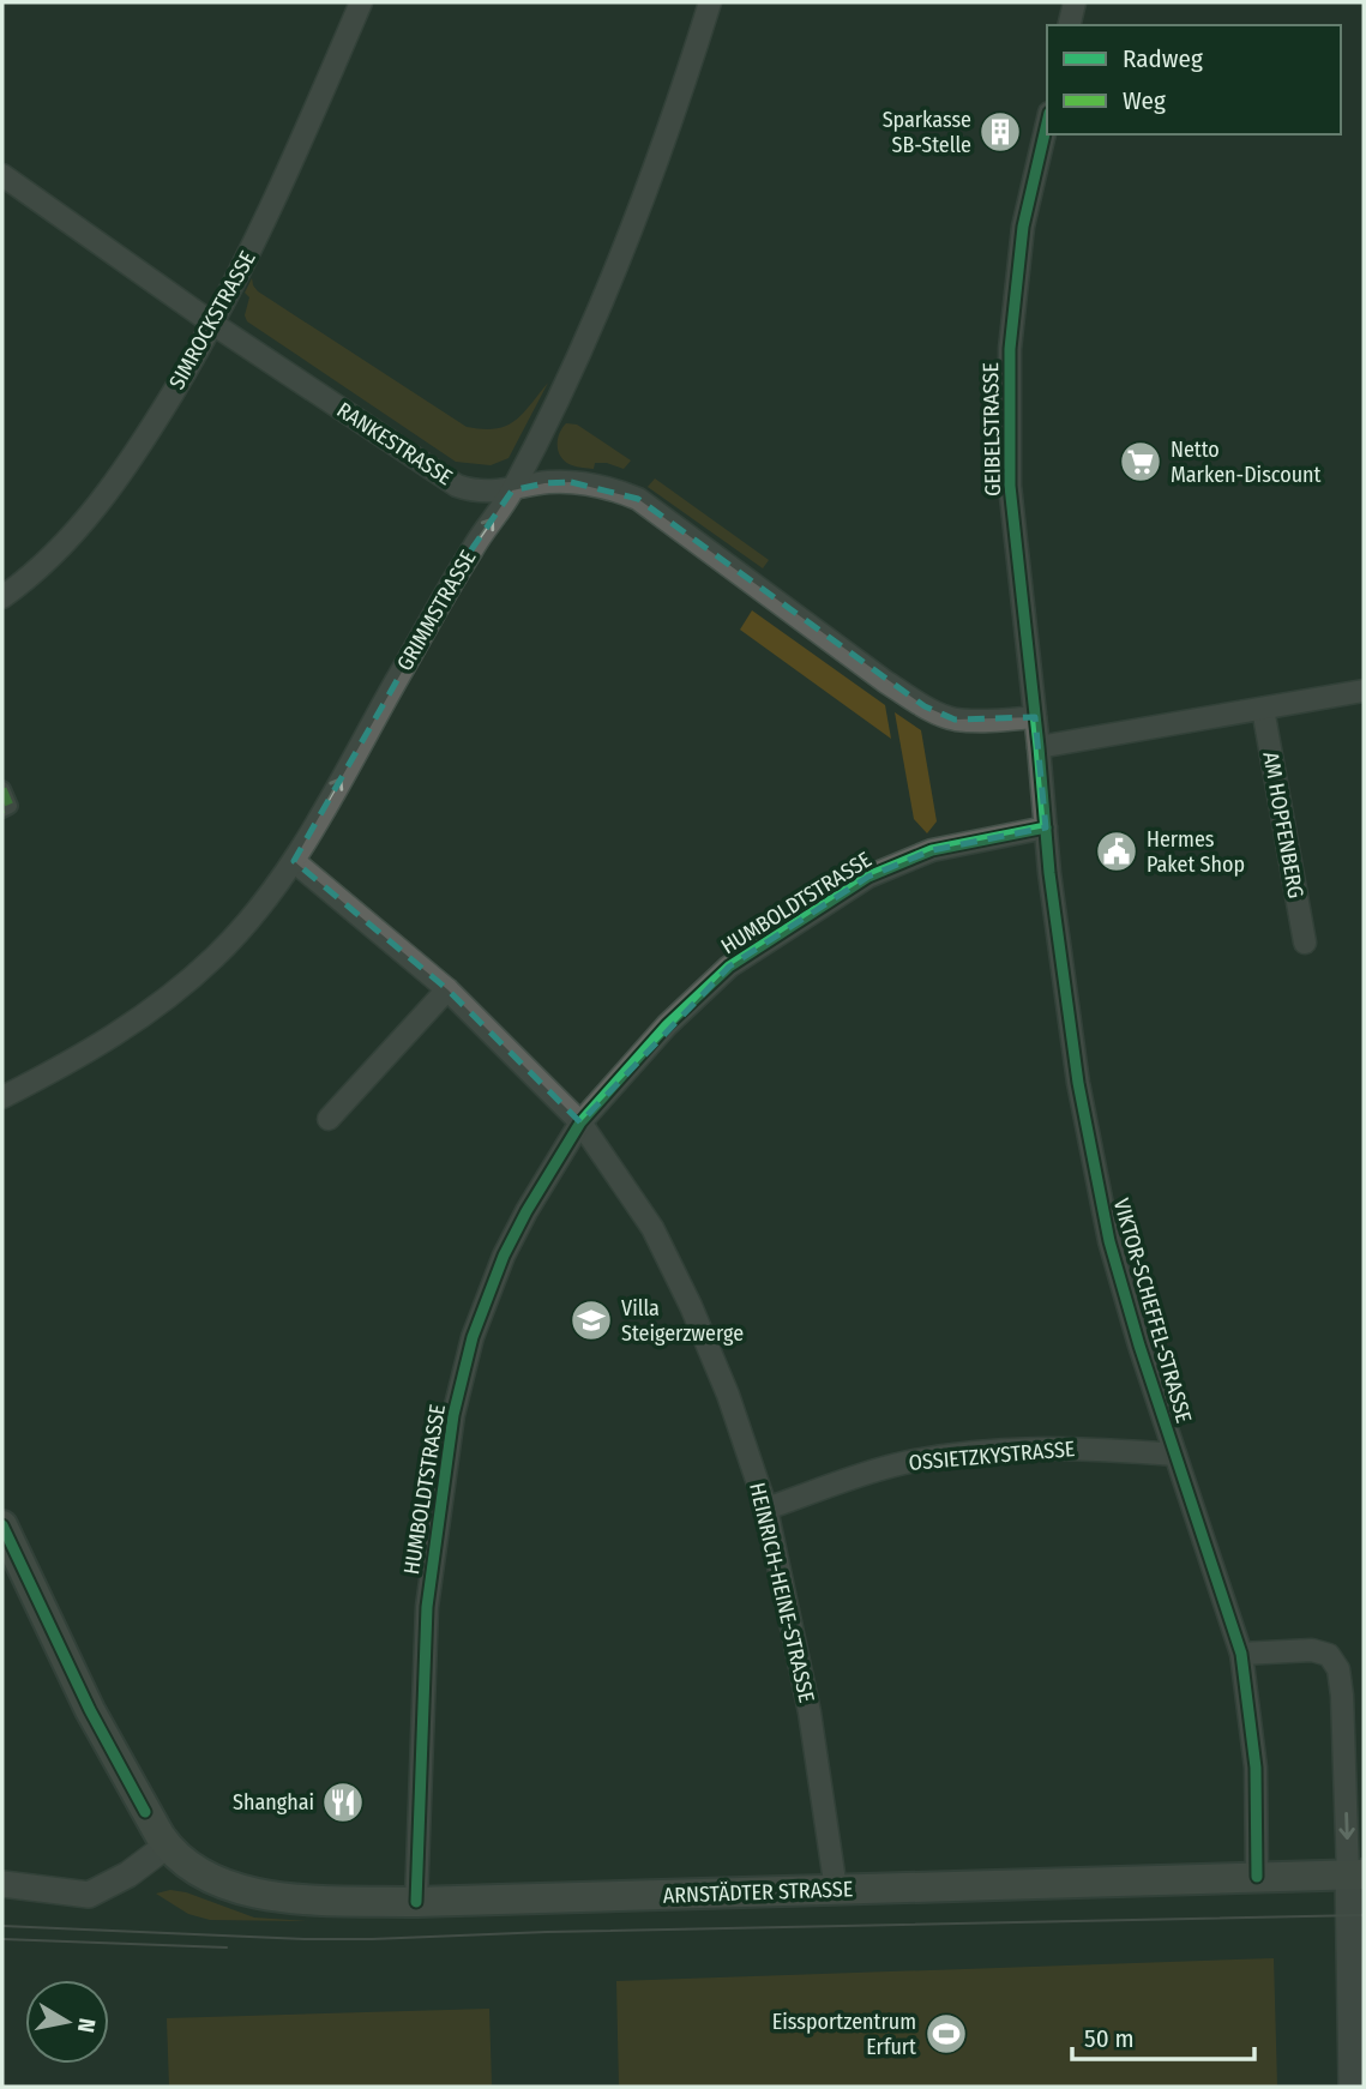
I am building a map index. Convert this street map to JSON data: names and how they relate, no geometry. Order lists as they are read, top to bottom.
{
  "streets": {
    "main road": ["ARNSTÄDTER STRASSE"],
    "street": [
      "SIMROCKSTRASSE",
      "GEIBELSTRASSE",
      "RANKESTRASSE",
      "GRIMMSTRASSE",
      "AM HOPFENBERG",
      "HUMBOLDTSTRASSE",
      "VIKTOR-SCHEFFEL-STRASSE",
      "OSSIETZKYSTRASSE",
      "HEINRICH-HEINE-STRASSE"
    ]
  },
  "crossings": [
    ["SIMROCKSTRASSE", "RANKESTRASSE"],
    ["GEIBELSTRASSE", "RANKESTRASSE"],
    ["GEIBELSTRASSE", "VIKTOR-SCHEFFEL-STRASSE"],
    ["RANKESTRASSE", "GRIMMSTRASSE"],
    ["GRIMMSTRASSE", "HEINRICH-HEINE-STRASSE"],
    ["HUMBOLDTSTRASSE", "VIKTOR-SCHEFFEL-STRASSE"],
    ["HUMBOLDTSTRASSE", "HEINRICH-HEINE-STRASSE"],
    ["HUMBOLDTSTRASSE", "ARNSTÄDTER STRASSE"],
    ["VIKTOR-SCHEFFEL-STRASSE", "OSSIETZKYSTRASSE"],
    ["VIKTOR-SCHEFFEL-STRASSE", "ARNSTÄDTER STRASSE"],
    ["OSSIETZKYSTRASSE", "HEINRICH-HEINE-STRASSE"],
    ["HEINRICH-HEINE-STRASSE", "ARNSTÄDTER STRASSE"]
  ],
  "places": {
    "building": ["Sparkasse SB-Stelle"],
    "supermarket": ["Netto Marken-Discount"],
    "public building": ["Hermes Paket Shop"],
    "school or university": ["Villa Steigerzwerge"],
    "restaurant": ["Shanghai"],
    "sports": ["Eissportzentrum Erfurt"]
  },
  "legend": ["Radweg", "Weg"],
  "scale_bar": "50 m",
  "north": "right"
}
